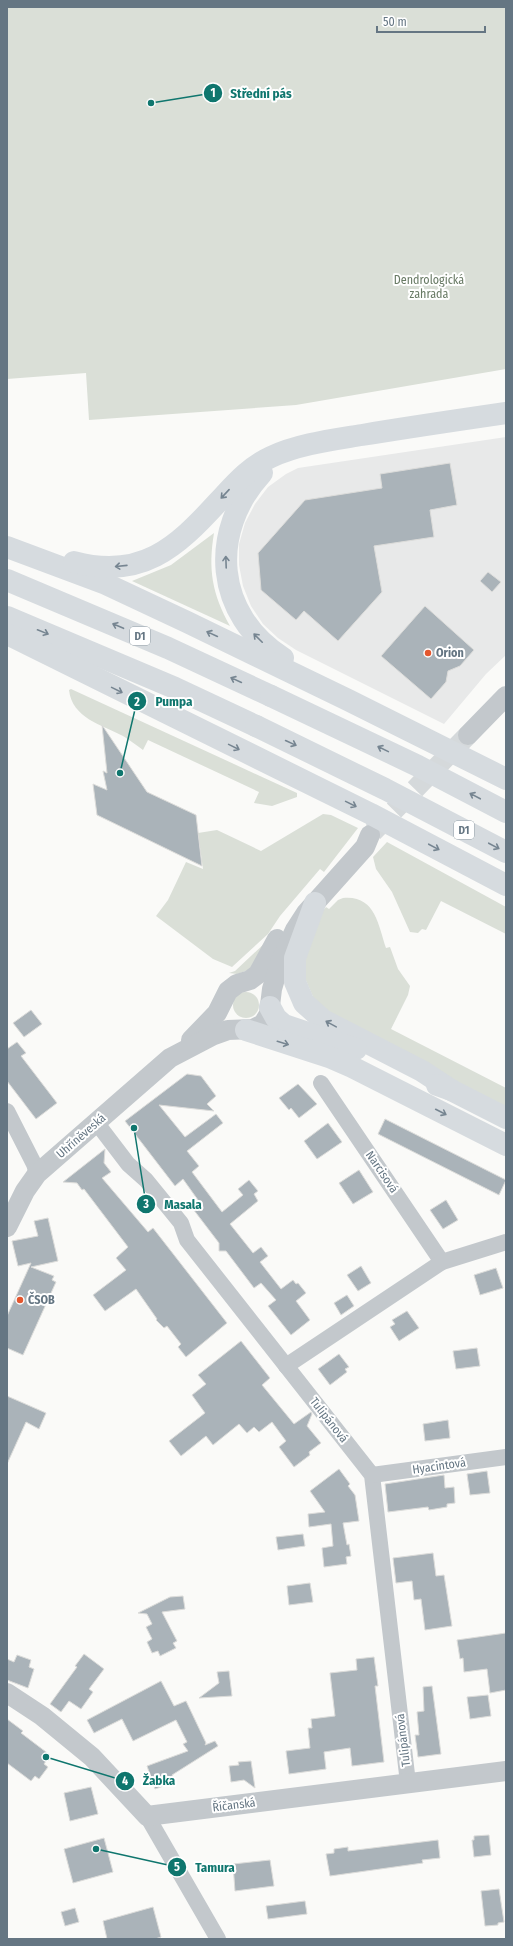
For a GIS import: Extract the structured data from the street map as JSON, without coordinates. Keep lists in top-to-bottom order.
{
  "streets": {
    "highway": ["D1"],
    "street": [
      "Uhříněveská",
      "Narcisová",
      "Tulipánová",
      "Hyacintová",
      "Říčanská"
    ]
  },
  "crossings": [
    ["Uhříněveská", "Tulipánová"],
    ["Tulipánová", "Hyacintová"],
    ["Tulipánová", "Říčanská"]
  ],
  "parks": ["Dendrologická zahrada"],
  "places": [
    "Střední pás",
    "Orion",
    "Pumpa",
    "Masala",
    "ČSOB",
    "Žabka",
    "Tamura"
  ],
  "scale_bar": "50 m"
}
